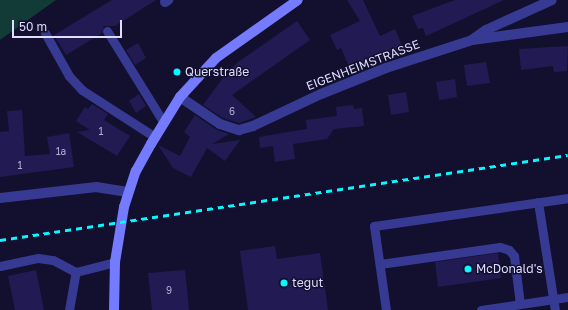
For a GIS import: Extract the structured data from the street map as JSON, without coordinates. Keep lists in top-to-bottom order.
{
  "streets": {
    "street": ["EIGENHEIMSTRASSE"]
  },
  "places": ["Querstraße", "McDonald's", "tegut"],
  "house_numbers": [
    "6",
    "1",
    "1a",
    "1",
    "9"
  ],
  "scale_bar": "50 m"
}
